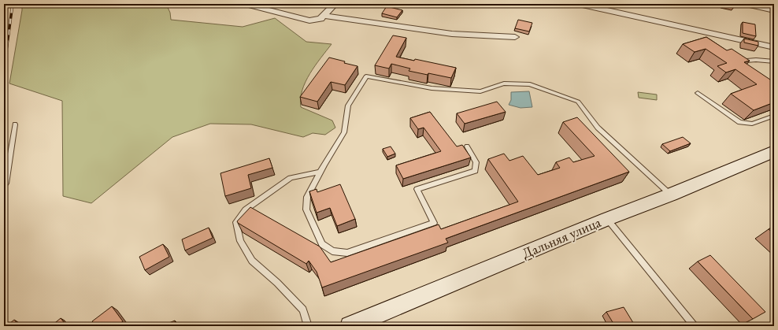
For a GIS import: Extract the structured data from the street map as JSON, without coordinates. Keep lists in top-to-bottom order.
{
  "streets": {
    "main road": ["Дальняя улица"]
  }
}
